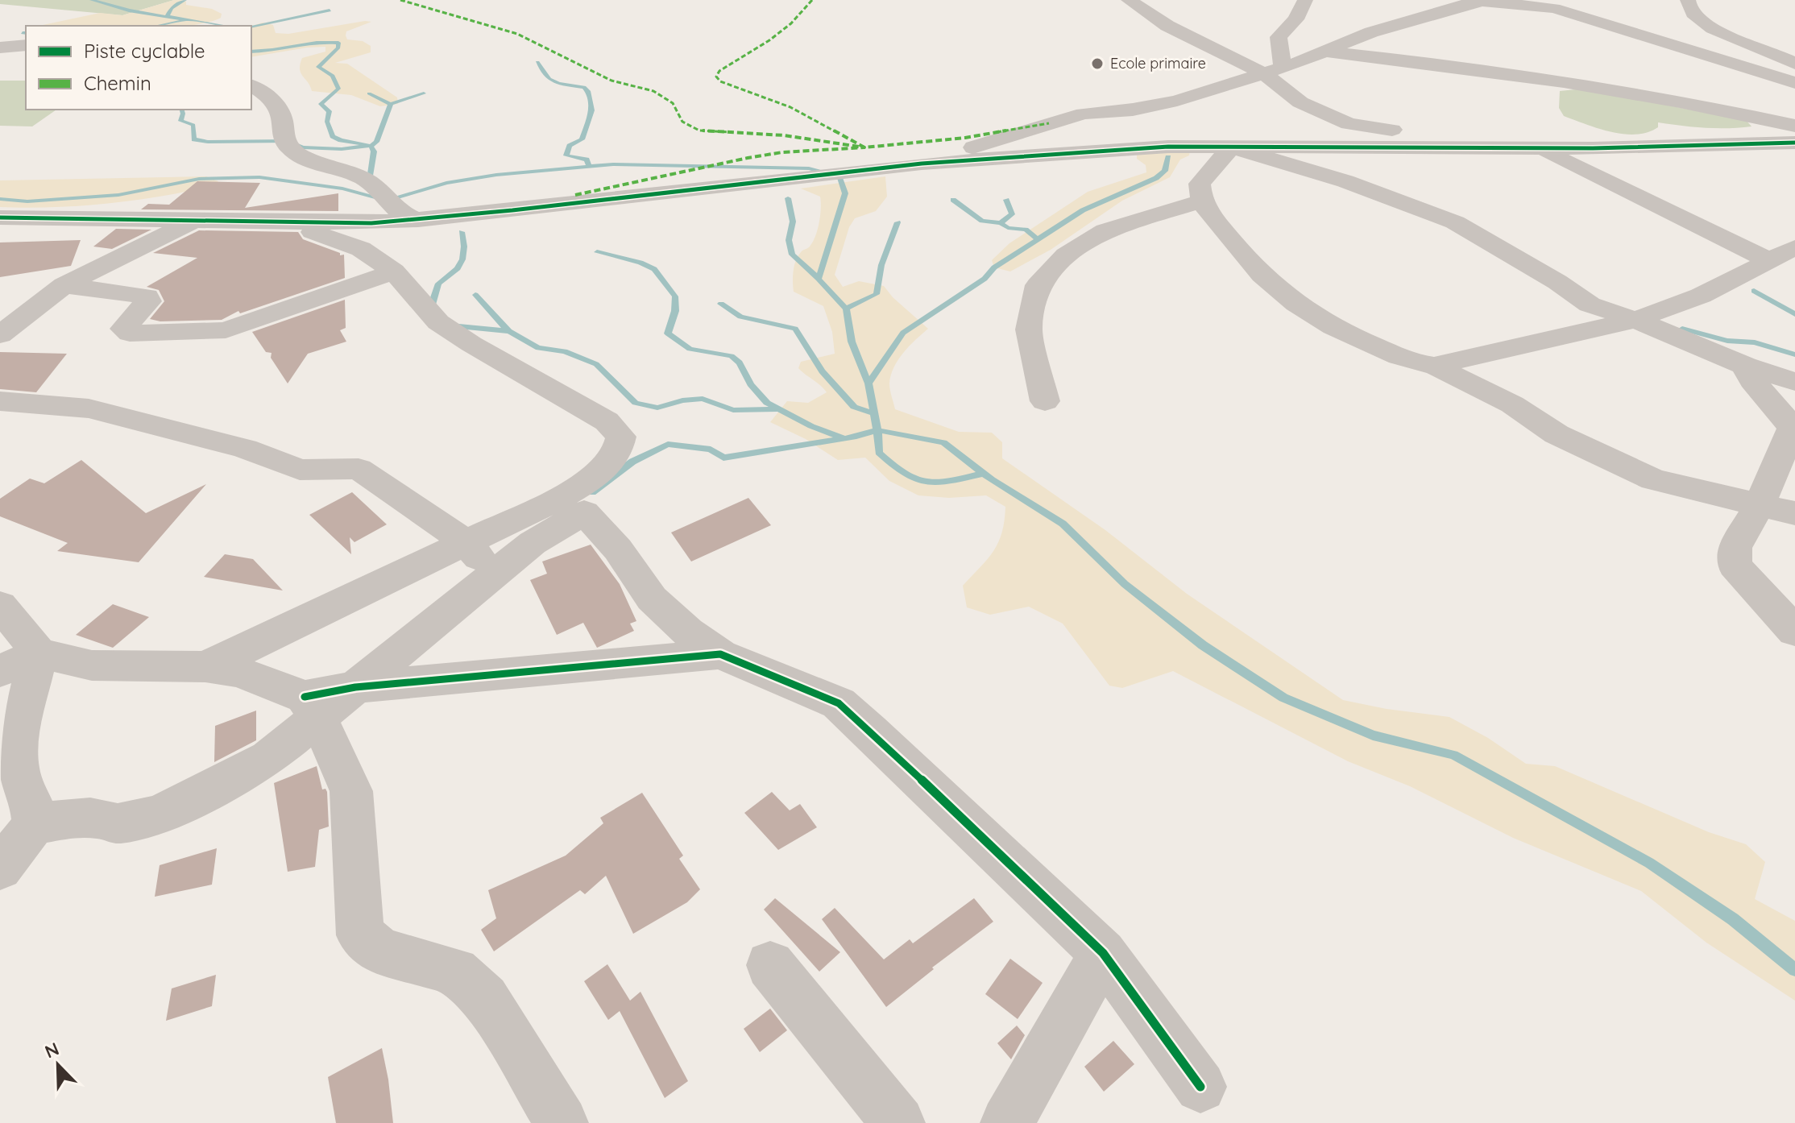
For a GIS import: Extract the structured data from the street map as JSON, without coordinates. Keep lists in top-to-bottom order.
{
  "places": ["Ecole primaire"],
  "legend": ["Piste cyclable", "Chemin"],
  "north": "top left"
}
